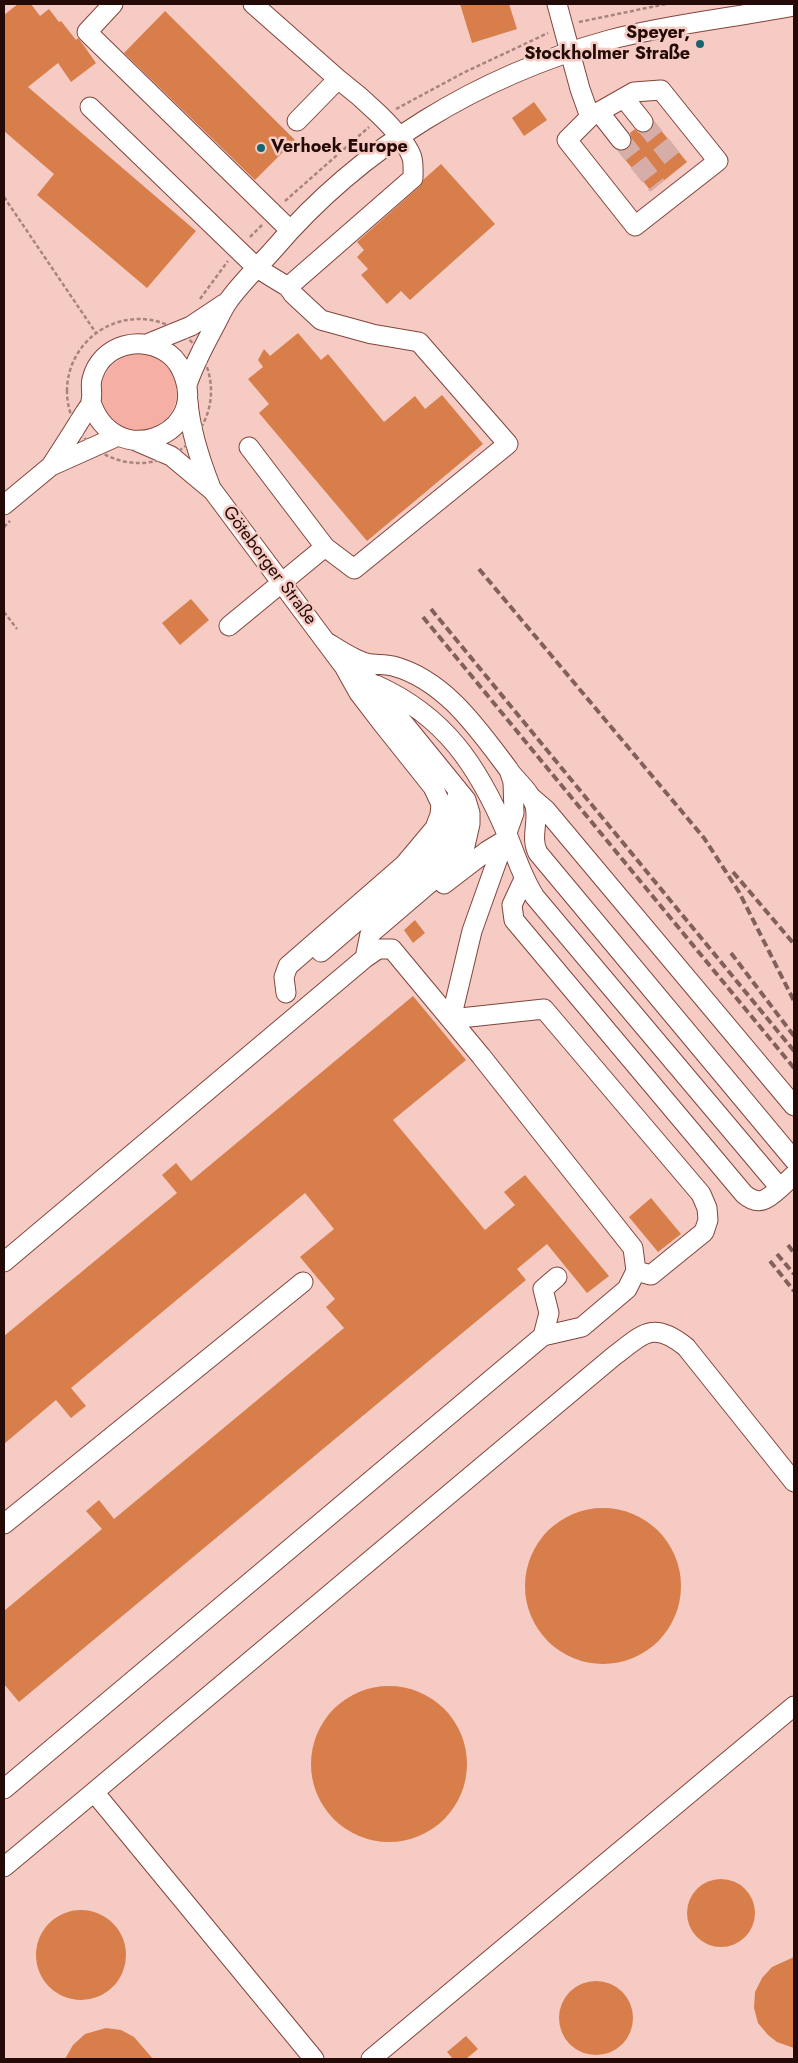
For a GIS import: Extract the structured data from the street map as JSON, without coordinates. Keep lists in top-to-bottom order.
{
  "streets": {
    "street": ["Göteborger Straße"]
  },
  "places": ["Speyer, Stockholmer Straße", "Verhoek Europe"]
}
